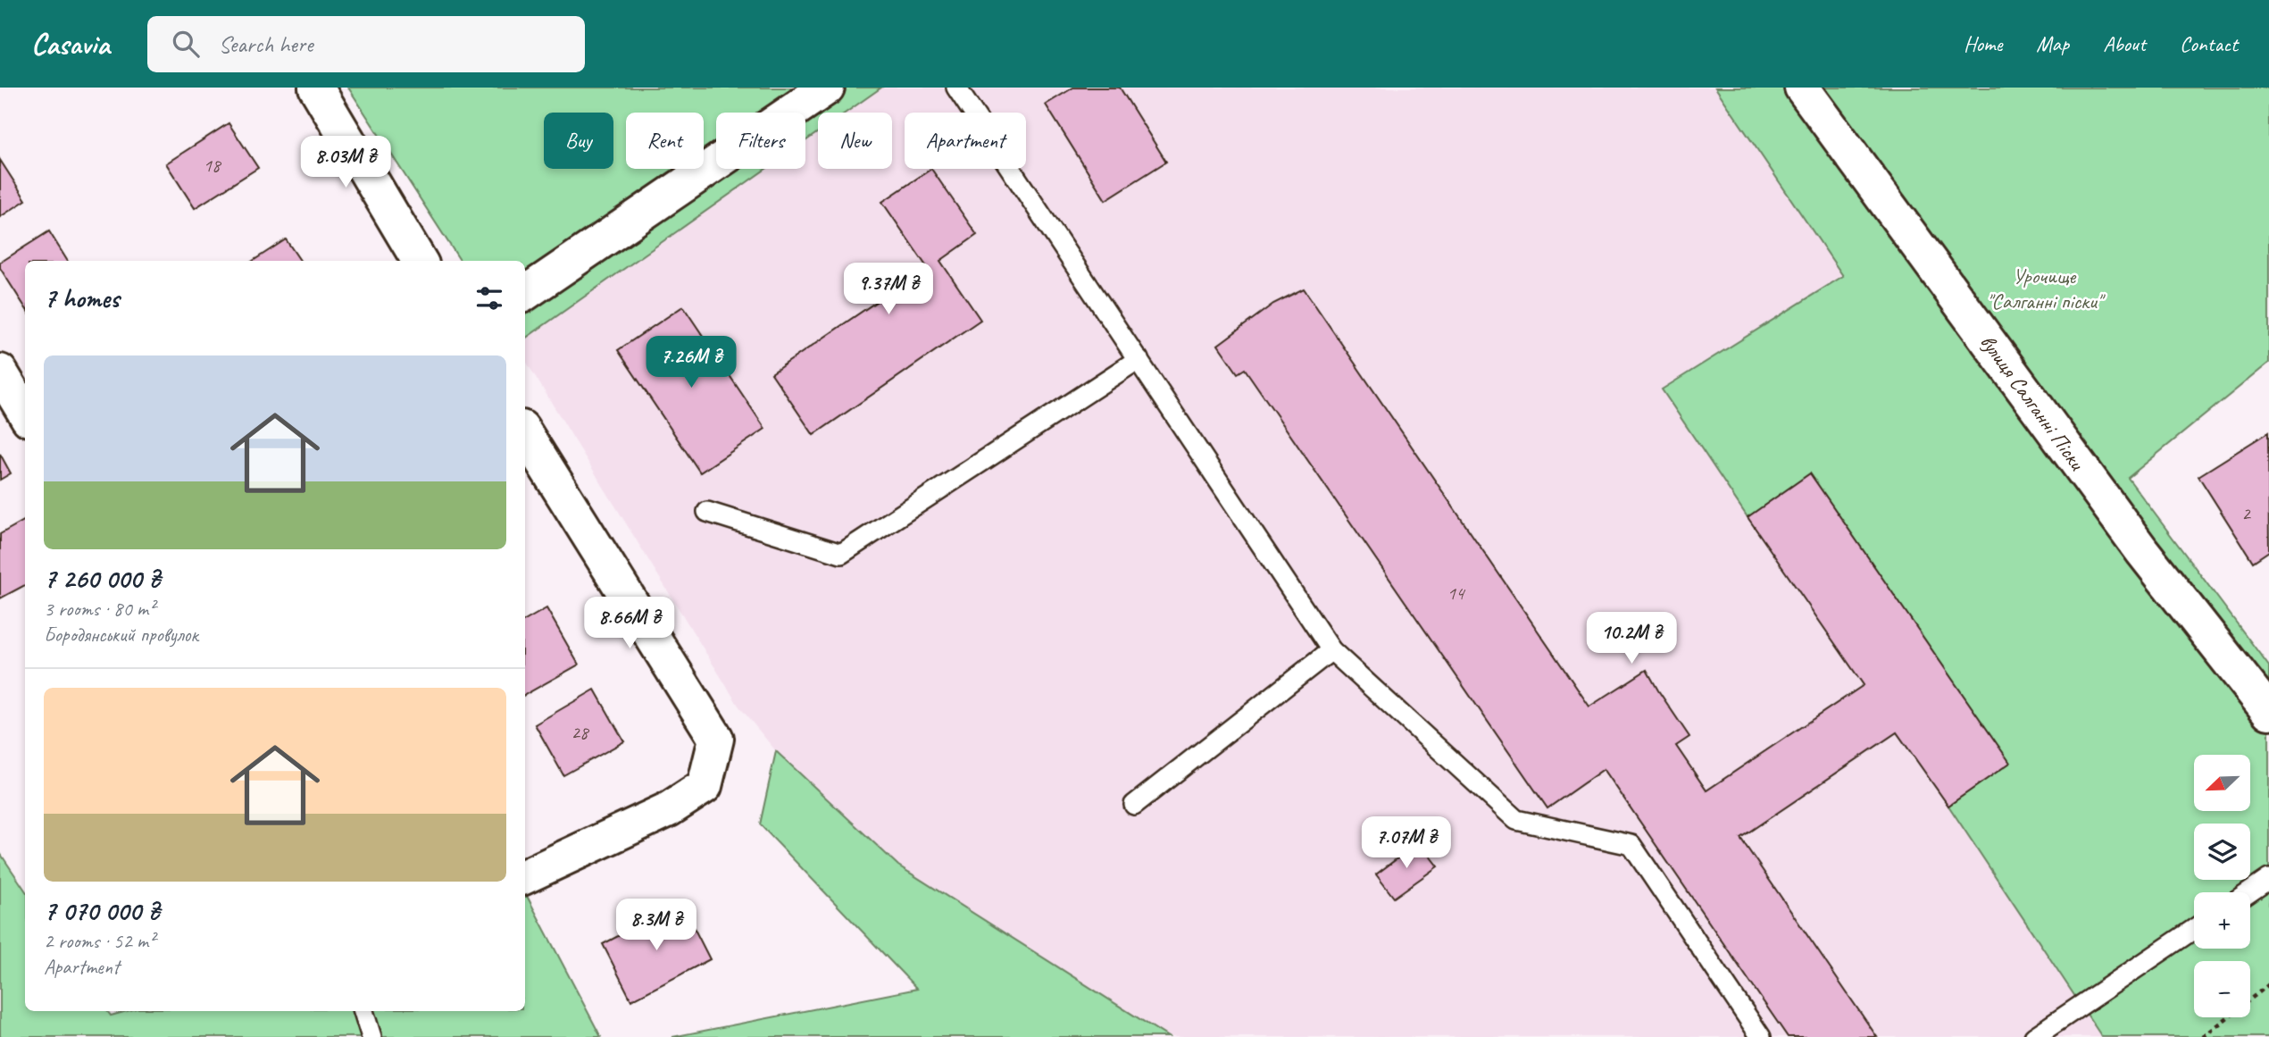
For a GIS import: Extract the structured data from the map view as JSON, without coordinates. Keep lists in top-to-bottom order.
{
  "streets": {
    "street": ["вулиця Салганні Піски"]
  },
  "parks": ["Урочище \"Салганні піски\""],
  "house_numbers": [
    "18",
    "2",
    "14",
    "28"
  ],
  "north": "bottom left",
  "page": {
    "header": "Casavia",
    "search": "Search here",
    "nav": [
      "Home",
      "Map",
      "About",
      "Contact"
    ],
    "chip": [
      "Buy",
      "Rent",
      "Filters",
      "New",
      "Apartment"
    ],
    "price": [
      "8.03M ₴",
      "9.37M ₴",
      "7.26M ₴",
      "8.66M ₴",
      "10.2M ₴",
      "7.07M ₴",
      "8.3M ₴"
    ],
    "heading": "7 homes",
    "list": [
      {
        "name": "7 260 000 ₴",
        "note": "3 rooms · 80 m² · Бородянський провулок"
      },
      {
        "name": "7 070 000 ₴",
        "note": "2 rooms · 52 m² · Apartment"
      }
    ],
    "map_buttons": ["+", "−"]
  }
}
